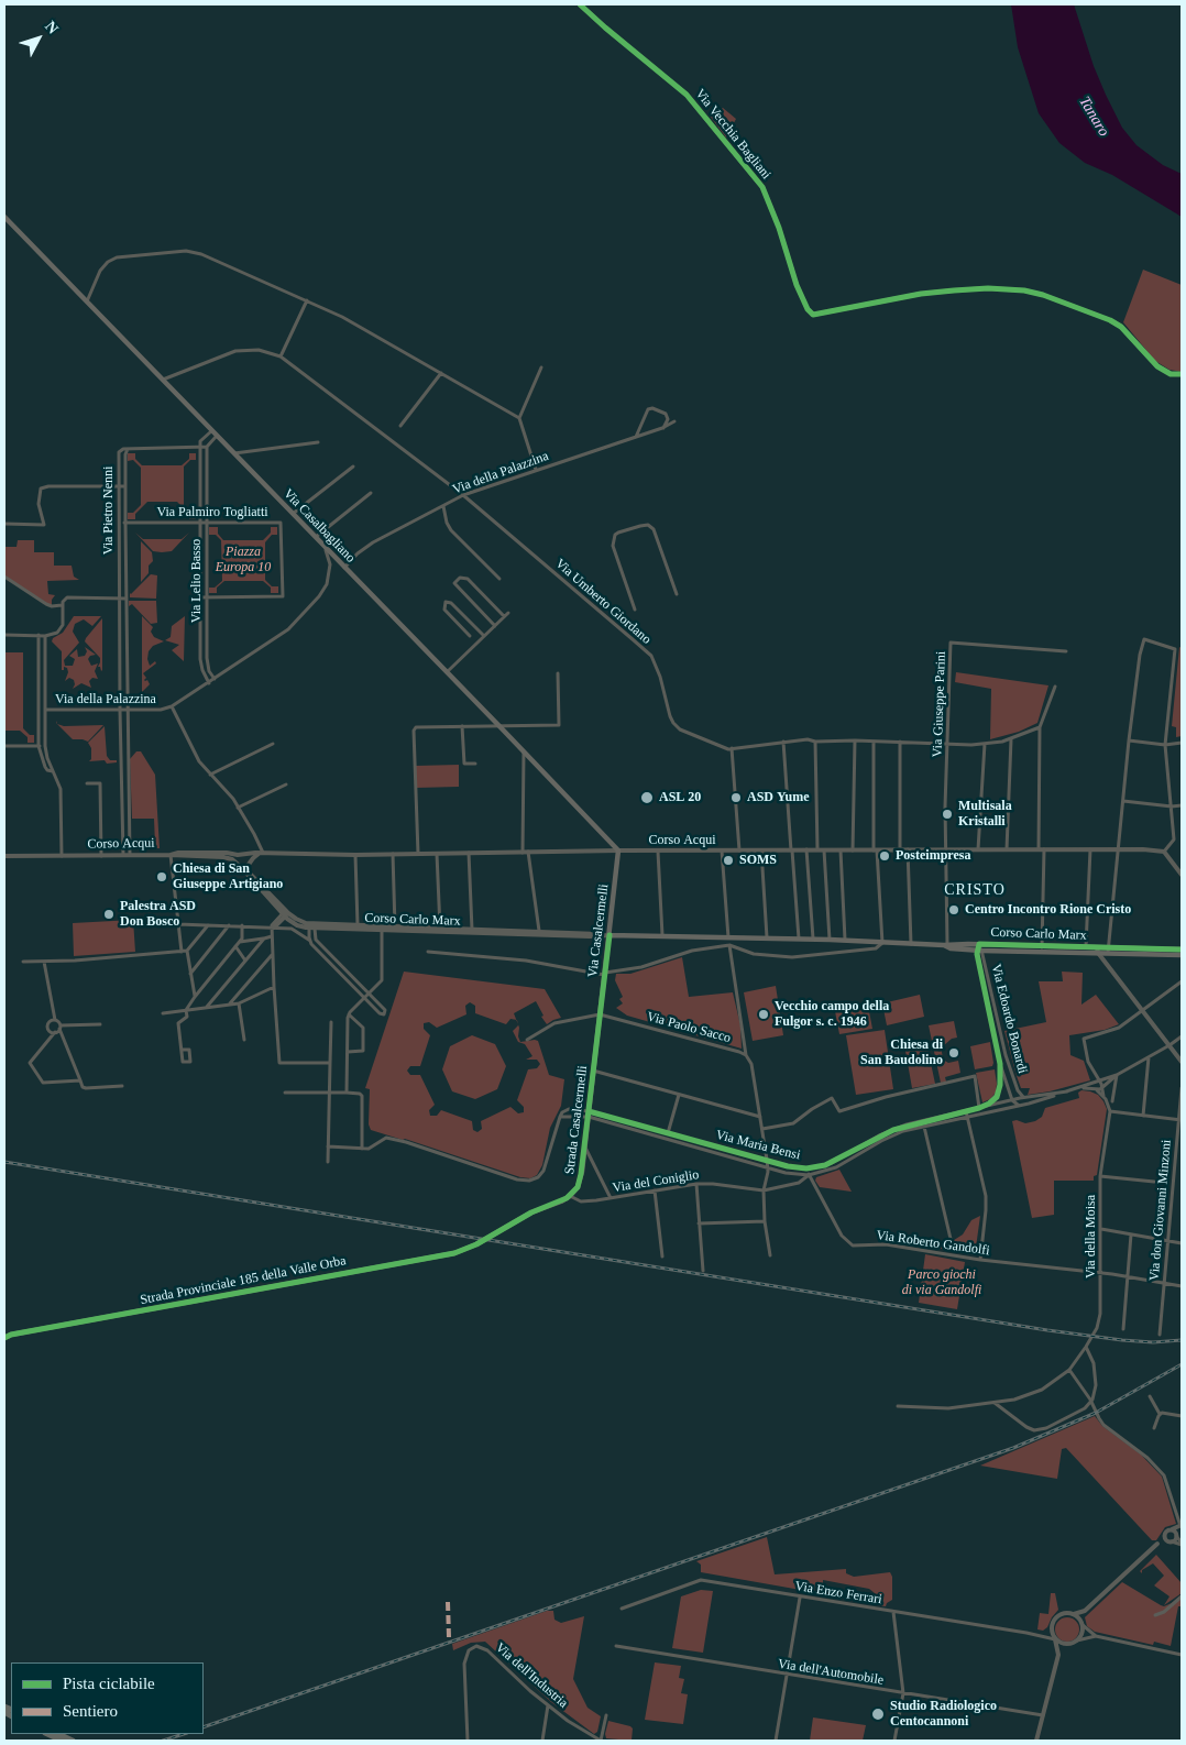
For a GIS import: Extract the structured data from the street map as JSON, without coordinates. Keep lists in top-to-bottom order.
{
  "streets": {
    "main road": [
      "Via Casalbagliano",
      "Corso Carlo Marx",
      "Via Casalcermelli",
      "Strada Casalcermelli",
      "Strada Provinciale 185 della Valle Orba"
    ],
    "street": [
      "Via Vecchia Bagliani",
      "Via della Palazzina",
      "Via Pietro Nenni",
      "Via Palmiro Togliatti",
      "Via Lelio Basso",
      "Via Umberto Giordano",
      "Via Giuseppe Parini",
      "Corso Acqui",
      "Via Edoardo Bonardi",
      "Via Paolo Sacco",
      "Via Maria Bensi",
      "Via del Coniglio",
      "Via don Giovanni Minzoni",
      "Via della Moisa",
      "Via Roberto Gandolfi",
      "Via Enzo Ferrari",
      "Via dell'Automobile",
      "Via dell'Industria"
    ]
  },
  "crossings": [
    ["Via della Palazzina", "Via Pietro Nenni"],
    ["Via della Palazzina", "Via Casalbagliano"],
    ["Via della Palazzina", "Via Lelio Basso"],
    ["Via della Palazzina", "Via Umberto Giordano"],
    ["Via Pietro Nenni", "Via Palmiro Togliatti"],
    ["Via Pietro Nenni", "Corso Acqui"],
    ["Via Palmiro Togliatti", "Via Lelio Basso"],
    ["Via Casalbagliano", "Via Umberto Giordano"],
    ["Via Casalbagliano", "Corso Acqui"],
    ["Via Casalbagliano", "Via Casalcermelli"],
    ["Via Umberto Giordano", "Via Giuseppe Parini"],
    ["Via Giuseppe Parini", "Corso Acqui"],
    ["Via Giuseppe Parini", "Corso Carlo Marx"],
    ["Corso Acqui", "Corso Carlo Marx"],
    ["Corso Acqui", "Via Casalcermelli"],
    ["Corso Carlo Marx", "Via Casalcermelli"],
    ["Corso Carlo Marx", "Via Edoardo Bonardi"],
    ["Via Casalcermelli", "Via Paolo Sacco"],
    ["Via Casalcermelli", "Strada Casalcermelli"],
    ["Via Edoardo Bonardi", "Via Maria Bensi"],
    ["Via Paolo Sacco", "Strada Casalcermelli"],
    ["Via Paolo Sacco", "Via Maria Bensi"],
    ["Via Paolo Sacco", "Via del Coniglio"],
    ["Strada Casalcermelli", "Via Maria Bensi"],
    ["Strada Casalcermelli", "Via del Coniglio"],
    ["Strada Casalcermelli", "Strada Provinciale 185 della Valle Orba"],
    ["Via Maria Bensi", "Via del Coniglio"],
    ["Via Maria Bensi", "Via Roberto Gandolfi"],
    ["Via del Coniglio", "Via Roberto Gandolfi"],
    ["Via del Coniglio", "Strada Provinciale 185 della Valle Orba"],
    ["Via don Giovanni Minzoni", "Via Roberto Gandolfi"],
    ["Via della Moisa", "Via Roberto Gandolfi"]
  ],
  "districts": ["CRISTO"],
  "water": ["Tanaro"],
  "parks": ["Piazza Europa 10", "Parco giochi di via Gandolfi"],
  "places": [
    "ASL 20",
    "ASD Yume",
    "Multisala Kristalli",
    "Posteimpresa",
    "SOMS",
    "Chiesa di San Giuseppe Artigiano",
    "Centro Incontro Rione Cristo",
    "Palestra ASD Don Bosco",
    "Vecchio campo della Fulgor s. c. 1946",
    "Chiesa di San Baudolino",
    "Studio Radiologico Centocannoni"
  ],
  "legend": ["Pista ciclabile", "Sentiero"],
  "north": "top right"
}
